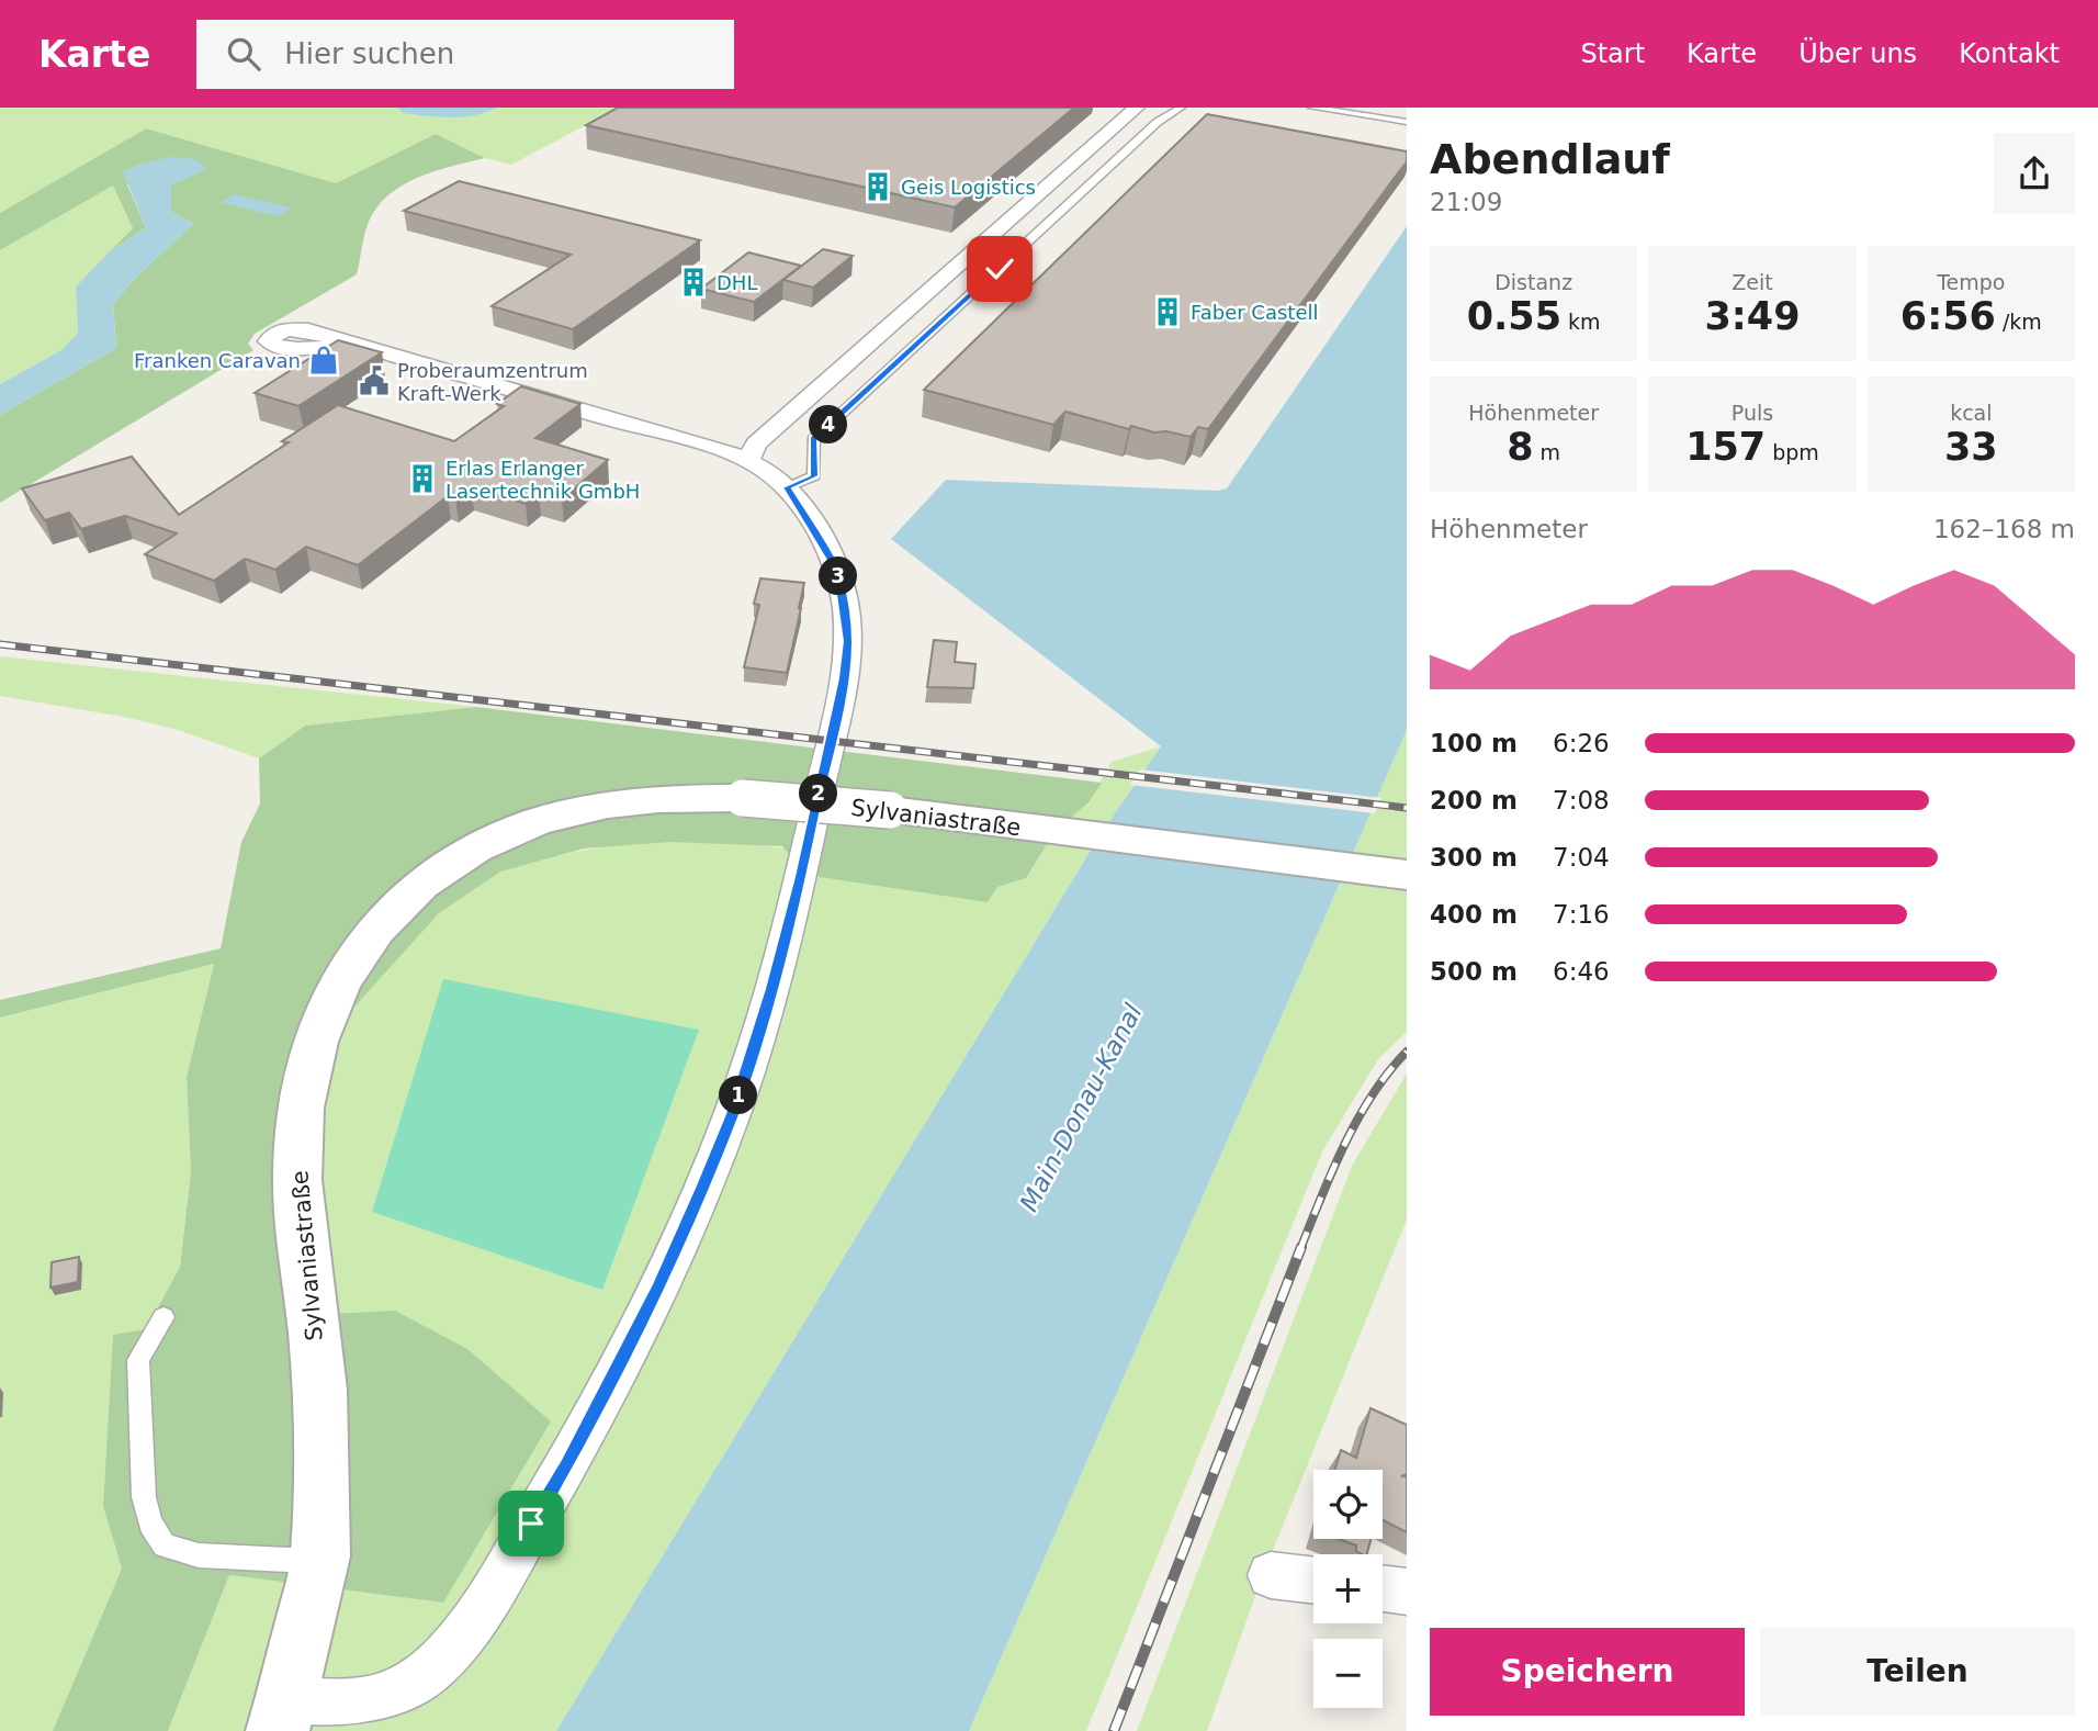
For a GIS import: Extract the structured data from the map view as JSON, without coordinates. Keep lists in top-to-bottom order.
{
  "streets": {
    "street": ["Sylvaniastraße"]
  },
  "water": ["Main-Donau-Kanal"],
  "places": {
    "building": [
      "Geis Logistics",
      "DHL",
      "Faber Castell",
      "Erlas Erlanger Lasertechnik GmbH"
    ],
    "shop": ["Franken Caravan"],
    "public building": ["Proberaumzentrum Kraft-Werk"]
  },
  "page": {
    "header": "Karte",
    "search": "Hier suchen",
    "nav": [
      "Start",
      "Karte",
      "Über uns",
      "Kontakt"
    ],
    "heading": ["Abendlauf", "21:09"],
    "stats": [
      ["Distanz", "0.55 km"],
      ["Zeit", "3:49"],
      ["Tempo", "6:56 /km"],
      ["Höhenmeter", "8 m"],
      ["Puls", "157 bpm"],
      ["kcal", "33"]
    ],
    "pins": [
      "4",
      "3",
      "2",
      "1"
    ],
    "chart": ["Höhenmeter", "162–168 m"],
    "list": [
      {
        "name": "100 m",
        "note": "6:26"
      },
      {
        "name": "200 m",
        "note": "7:08"
      },
      {
        "name": "300 m",
        "note": "7:04"
      },
      {
        "name": "400 m",
        "note": "7:16"
      },
      {
        "name": "500 m",
        "note": "6:46"
      }
    ],
    "map_buttons": ["+", "−"],
    "buttons": ["Speichern", "Teilen"]
  }
}
